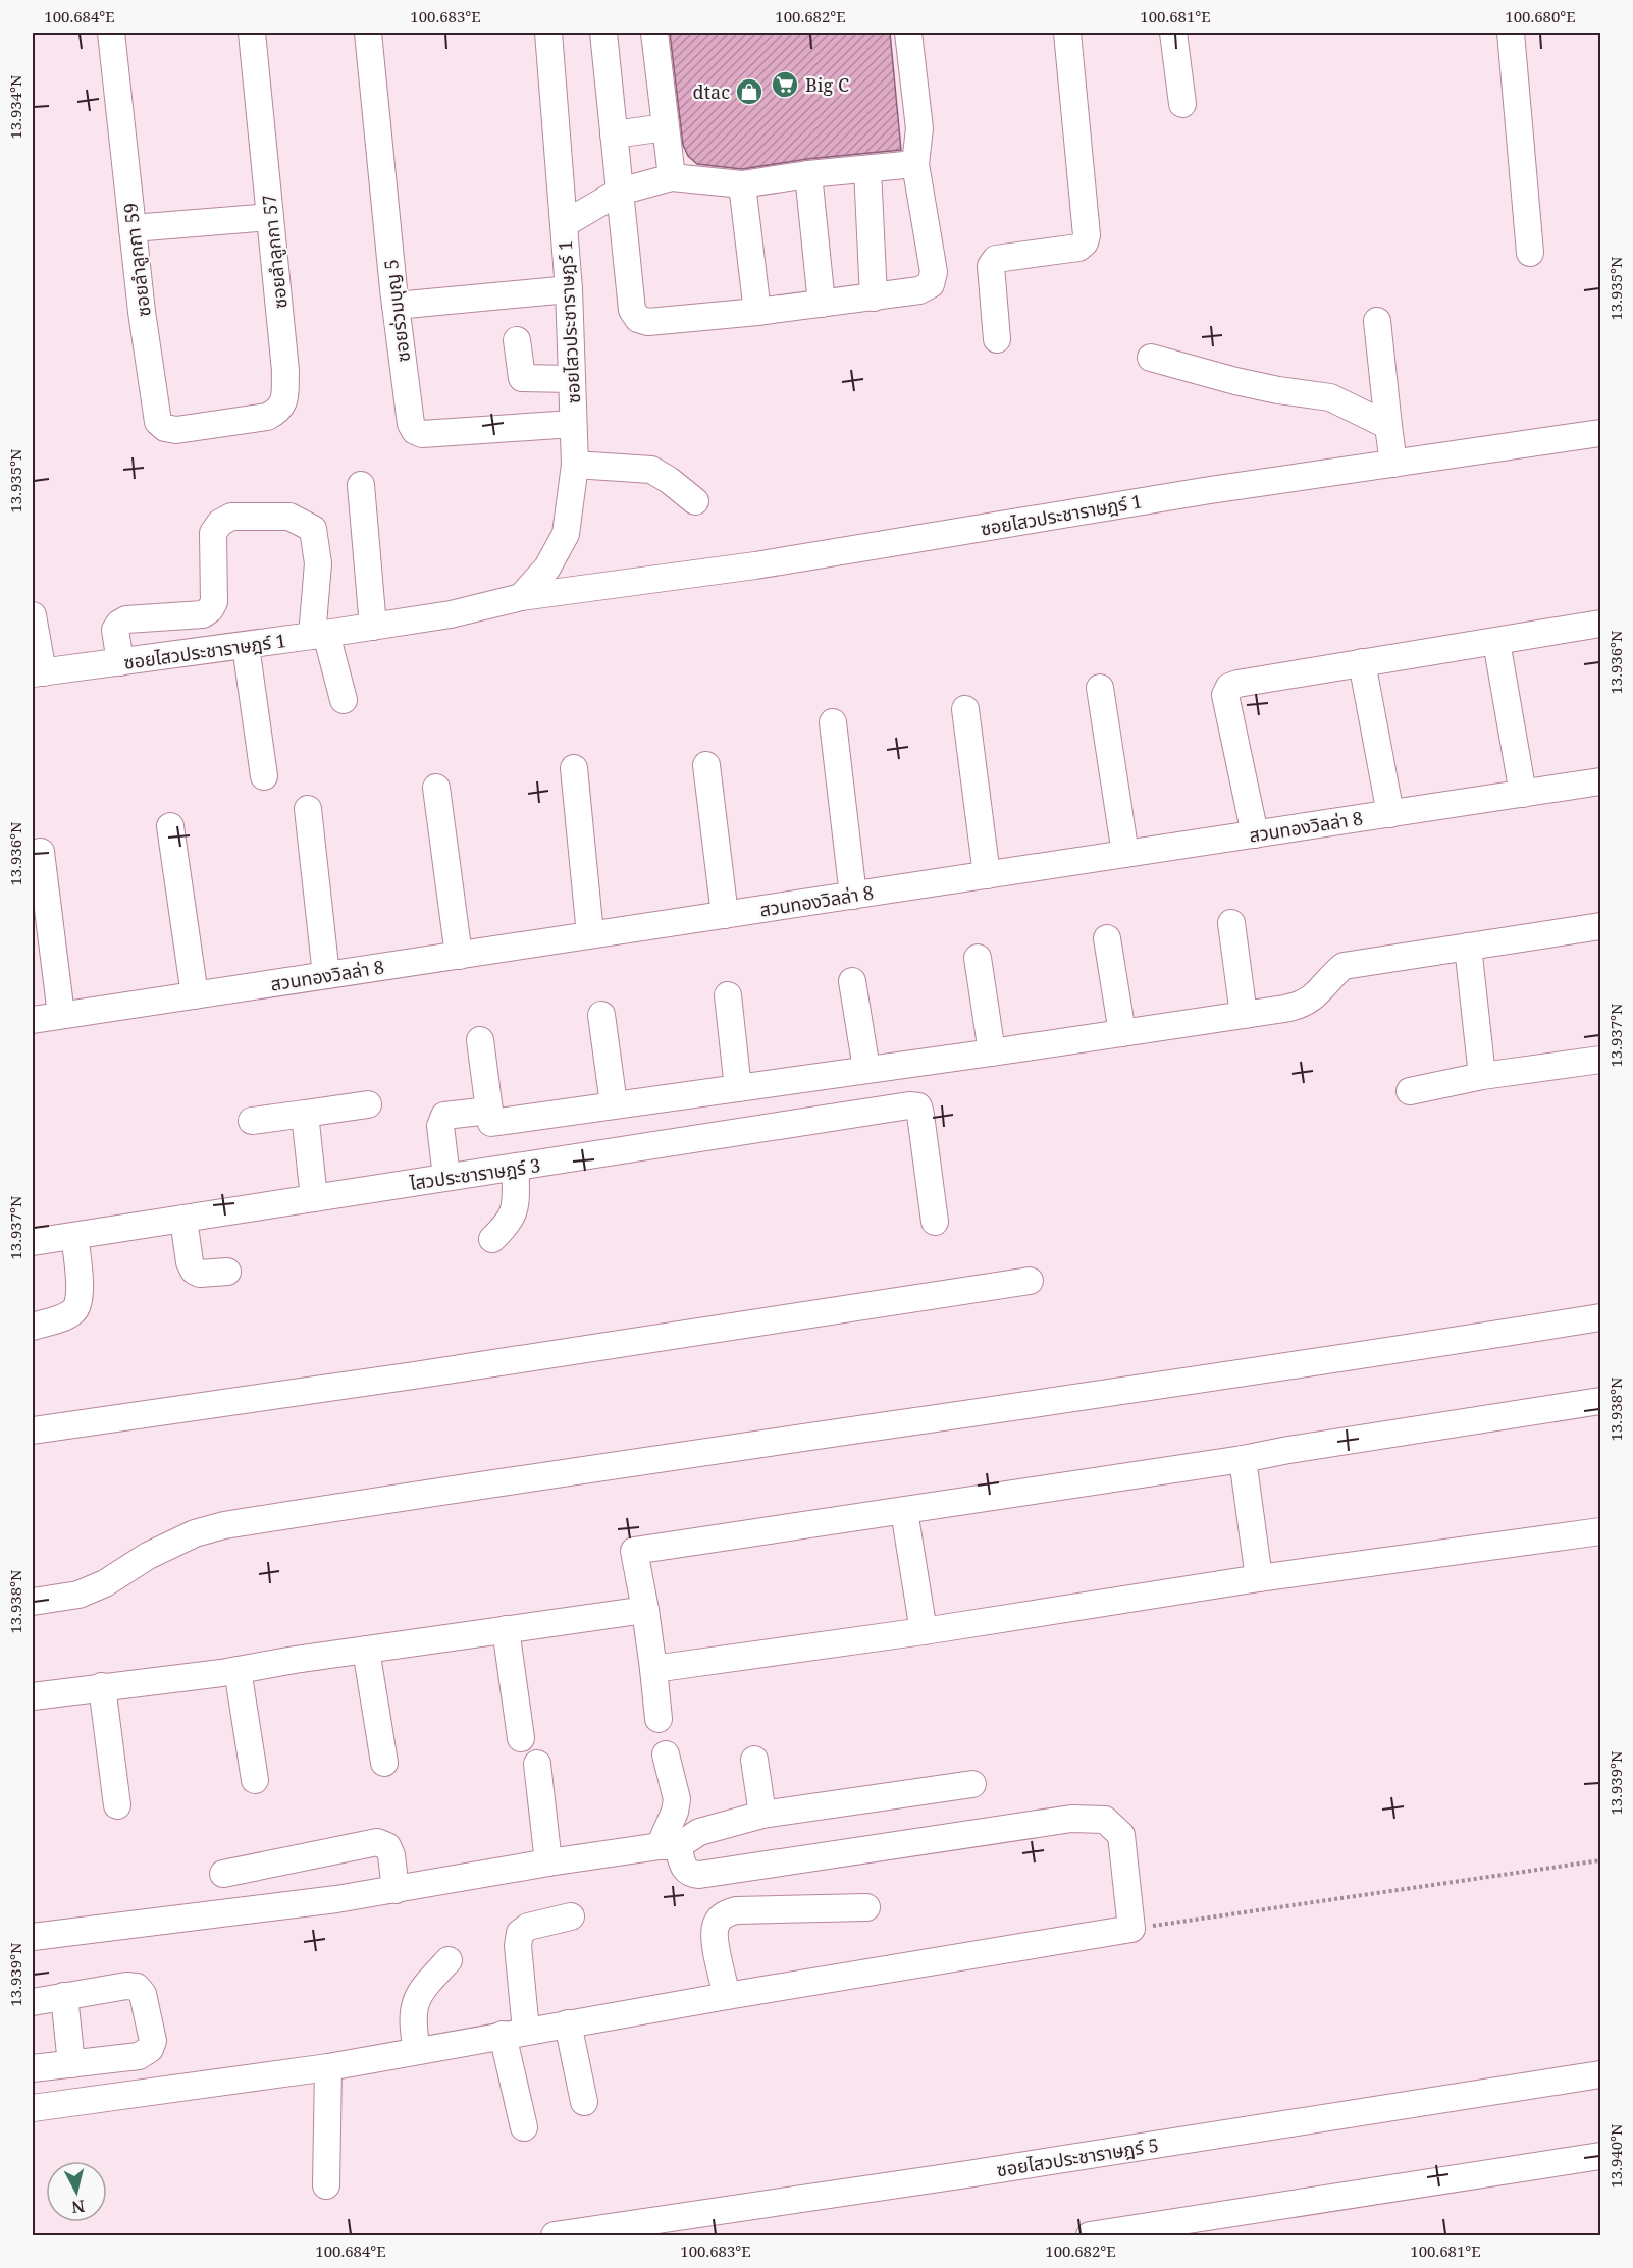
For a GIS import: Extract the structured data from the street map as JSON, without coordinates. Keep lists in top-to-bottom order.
{
  "streets": {
    "street": [
      "ซอยลำลูกกา 57",
      "ซอยลำลูกกา 59",
      "ซอยร่วมบุญ 5",
      "ซอยไสวประชาราษฎร์ 1",
      "สวนทองวิลล่า 8",
      "ไสวประชาราษฎร์ 3",
      "ซอยไสวประชาราษฎร์ 5"
    ]
  },
  "crossings": [
    ["ซอยลำลูกกา 57", "ซอยลำลูกกา 59"],
    ["ซอยร่วมบุญ 5", "ซอยไสวประชาราษฎร์ 1"]
  ],
  "places": {
    "supermarket": ["Big C"],
    "shop": ["dtac"]
  },
  "north": "bottom",
  "coordinates": [
    "100.684°E",
    "100.683°E",
    "100.682°E",
    "100.681°E",
    "100.680°E",
    "13.934°N",
    "13.935°N",
    "13.936°N",
    "13.937°N",
    "13.938°N",
    "13.939°N",
    "13.940°N"
  ]
}
